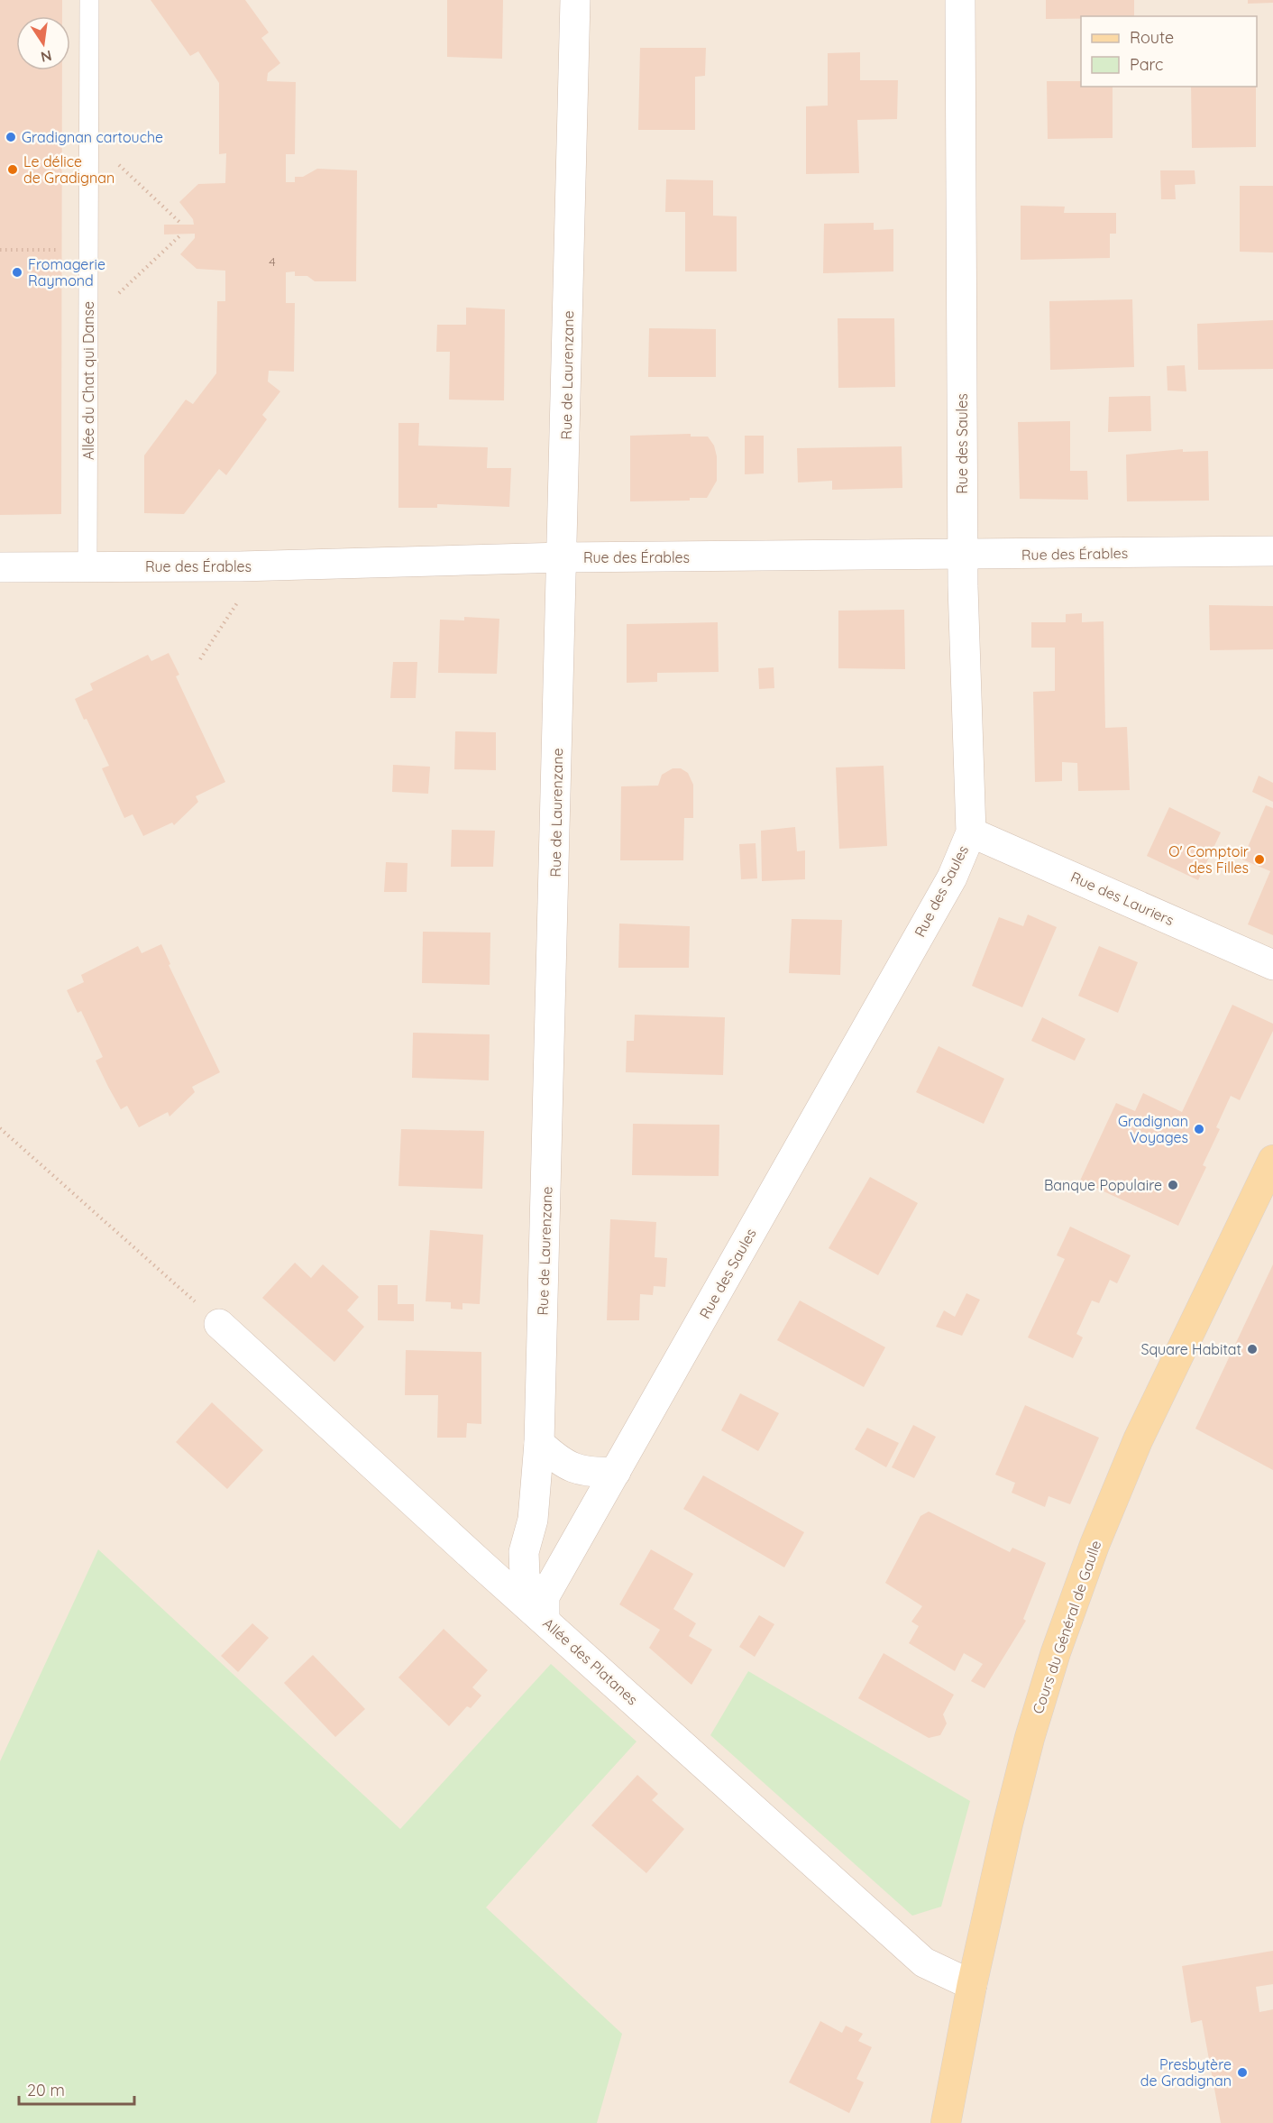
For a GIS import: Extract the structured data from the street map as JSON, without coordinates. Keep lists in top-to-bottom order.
{
  "streets": {
    "main road": ["Cours du Général de Gaulle"],
    "street": [
      "Rue de Laurenzane",
      "Rue des Saules",
      "Rue des Érables",
      "Rue des Lauriers",
      "Allée des Platanes"
    ],
    "lane": ["Allée du Chat qui Danse"]
  },
  "crossings": [
    ["Rue de Laurenzane", "Rue des Saules"],
    ["Rue de Laurenzane", "Rue des Érables"],
    ["Rue de Laurenzane", "Allée des Platanes"],
    ["Allée du Chat qui Danse", "Rue des Érables"],
    ["Rue des Saules", "Rue des Érables"],
    ["Rue des Saules", "Rue des Lauriers"],
    ["Rue des Saules", "Allée des Platanes"],
    ["Cours du Général de Gaulle", "Allée des Platanes"]
  ],
  "places": [
    "Gradignan cartouche",
    "Le délice de Gradignan",
    "Fromagerie Raymond",
    "O' Comptoir des Filles",
    "Gradignan Voyages",
    "Banque Populaire",
    "Square Habitat",
    "Presbytère de Gradignan"
  ],
  "house_numbers": ["4"],
  "legend": ["Route", "Parc"],
  "scale_bar": "20 m",
  "north": "bottom"
}
